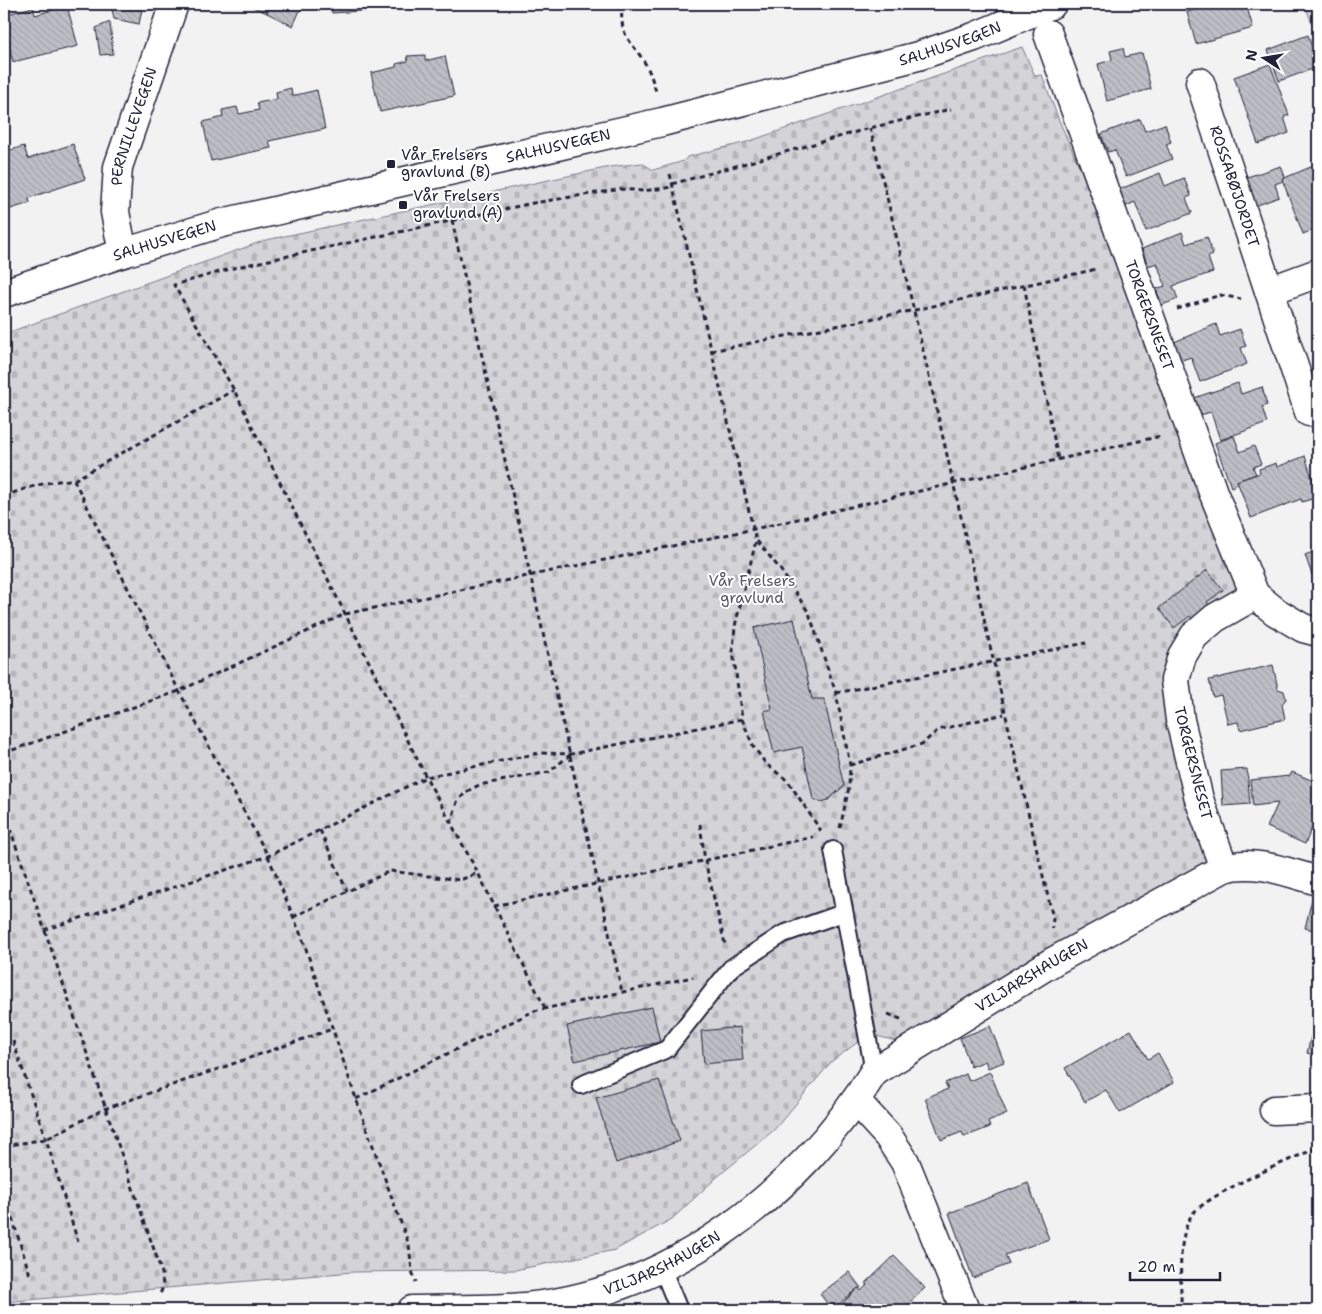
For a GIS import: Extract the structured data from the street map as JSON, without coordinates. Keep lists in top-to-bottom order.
{
  "streets": {
    "street": [
      "SALHUSVEGEN",
      "PERNILLEVEGEN",
      "ROSSABØJORDET",
      "TORGERSNESET",
      "VILJARSHAUGEN"
    ]
  },
  "crossings": [
    ["SALHUSVEGEN", "PERNILLEVEGEN"],
    ["TORGERSNESET", "VILJARSHAUGEN"]
  ],
  "parks": ["Vår Frelsers gravlund"],
  "places": {
    "transit": ["Vår Frelsers gravlund (B)", "Vår Frelsers gravlund (A)"]
  },
  "scale_bar": "20 m",
  "north": "left"
}
